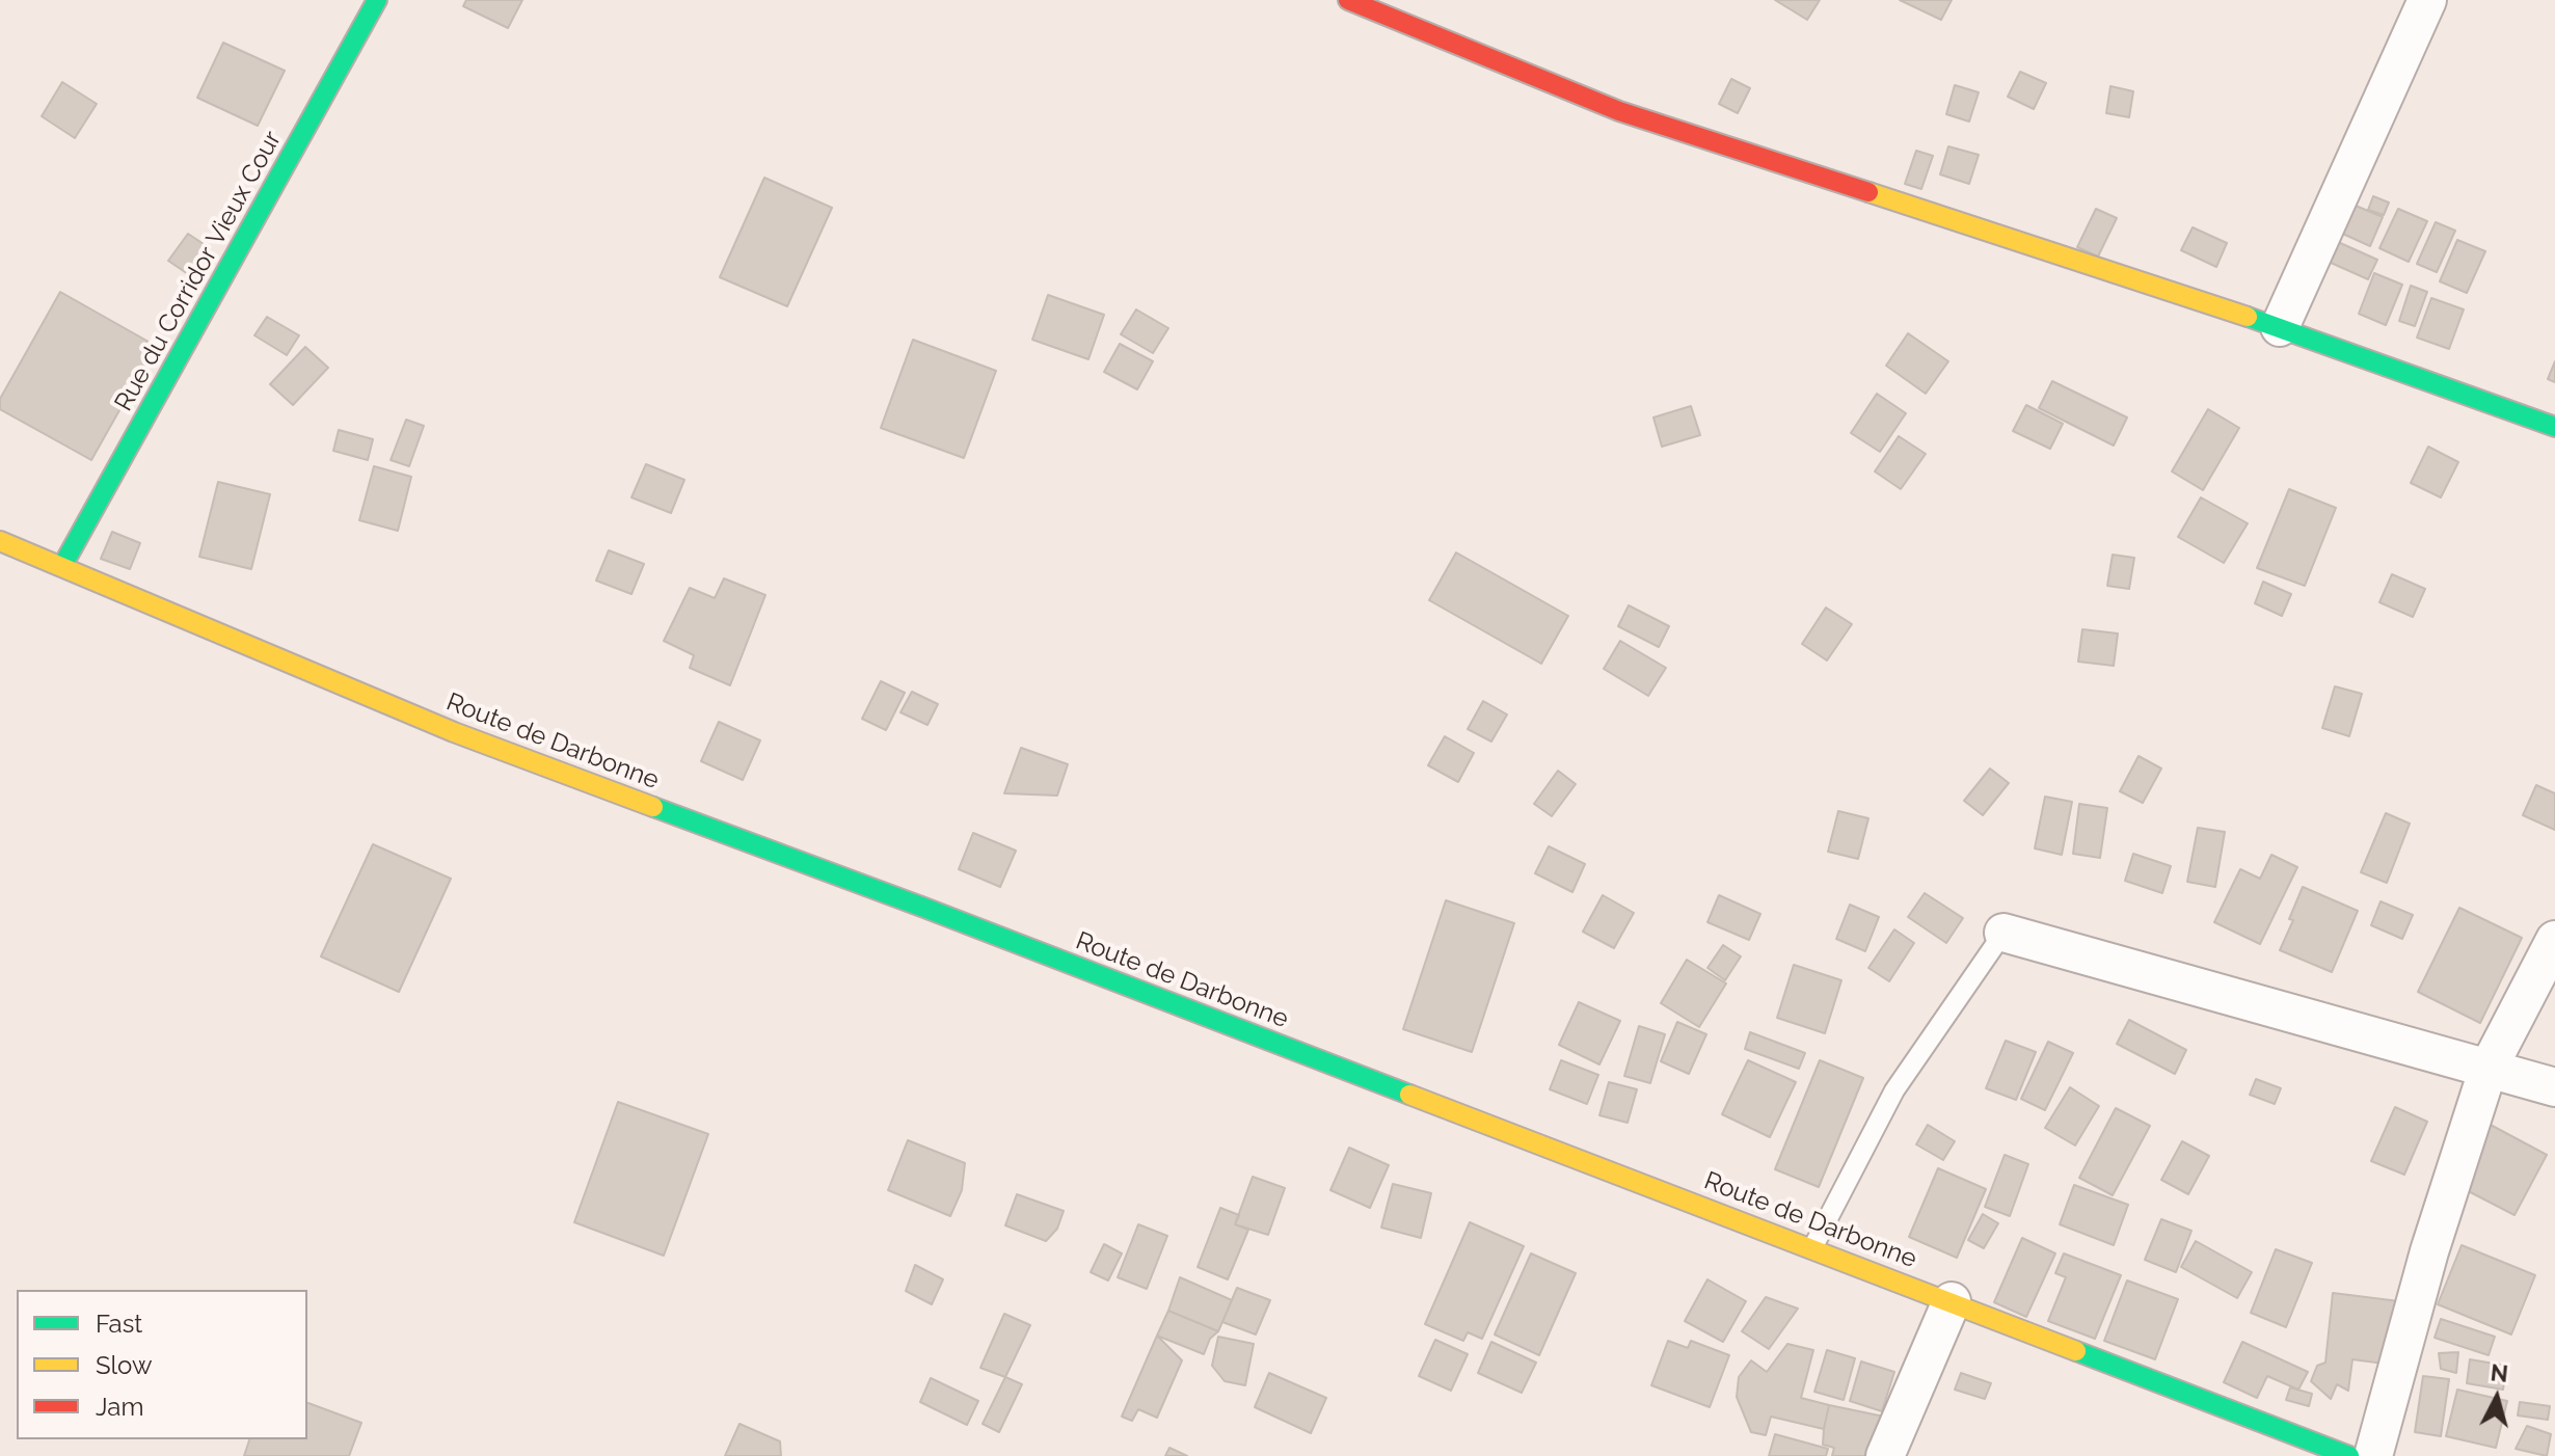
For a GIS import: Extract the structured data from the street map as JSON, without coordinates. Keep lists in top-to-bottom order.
{
  "streets": {
    "street": ["Rue du Corridor Vieux Cour", "Route de Darbonne"]
  },
  "crossings": [
    ["Rue du Corridor Vieux Cour", "Route de Darbonne"]
  ],
  "legend": ["Fast", "Slow", "Jam"],
  "north": "top"
}
